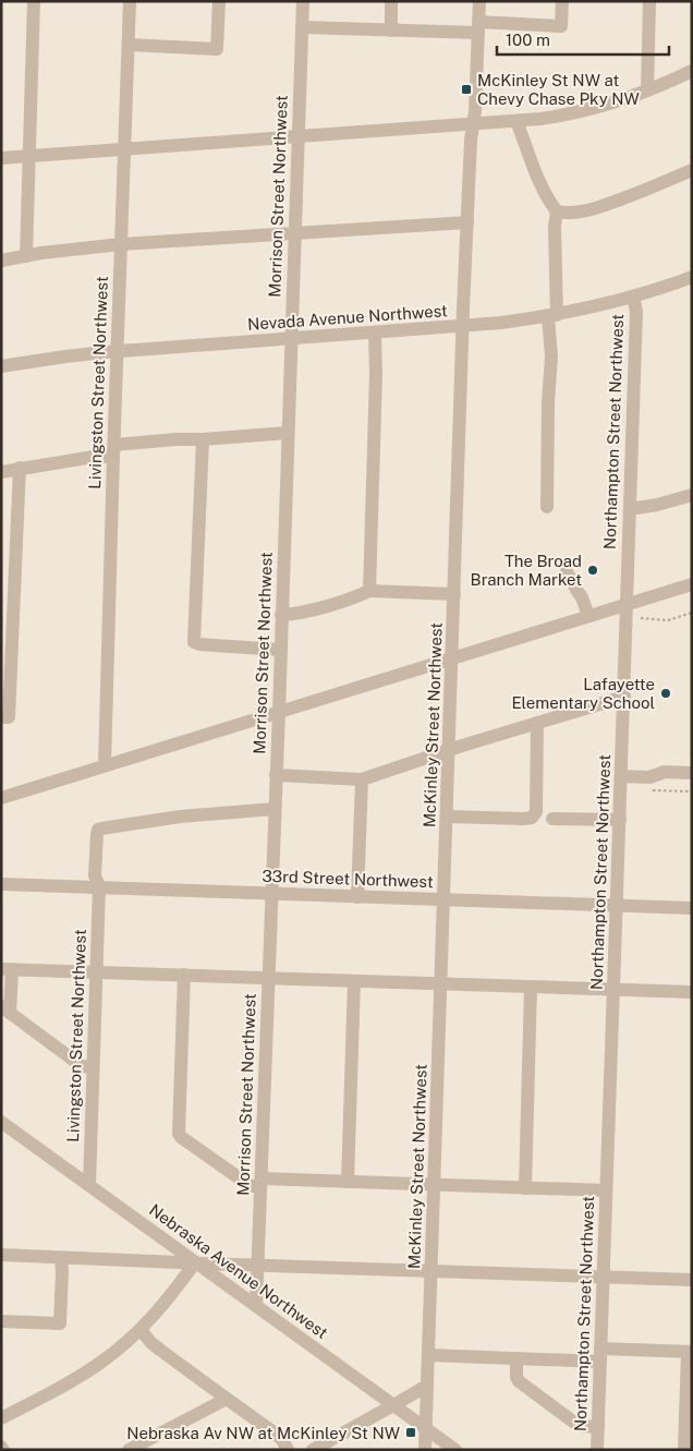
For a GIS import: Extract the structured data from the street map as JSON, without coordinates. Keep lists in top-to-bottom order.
{
  "streets": {
    "street": [
      "Morrison Street Northwest",
      "Nevada Avenue Northwest",
      "Livingston Street Northwest",
      "Northampton Street Northwest",
      "McKinley Street Northwest",
      "33rd Street Northwest",
      "Nebraska Avenue Northwest"
    ]
  },
  "crossings": [
    ["Morrison Street Northwest", "Nevada Avenue Northwest"],
    ["Morrison Street Northwest", "Livingston Street Northwest"],
    ["Morrison Street Northwest", "33rd Street Northwest"],
    ["Morrison Street Northwest", "Nebraska Avenue Northwest"],
    ["Nevada Avenue Northwest", "Livingston Street Northwest"],
    ["Nevada Avenue Northwest", "Northampton Street Northwest"],
    ["Nevada Avenue Northwest", "McKinley Street Northwest"],
    ["Livingston Street Northwest", "33rd Street Northwest"],
    ["Livingston Street Northwest", "Nebraska Avenue Northwest"],
    ["Northampton Street Northwest", "33rd Street Northwest"],
    ["McKinley Street Northwest", "33rd Street Northwest"],
    ["McKinley Street Northwest", "Nebraska Avenue Northwest"]
  ],
  "places": {
    "transit": ["McKinley St NW at Chevy Chase Pky NW", "Nebraska Av NW at McKinley St NW"],
    "other": ["The Broad Branch Market", "Lafayette Elementary School"]
  },
  "scale_bar": "100 m"
}
